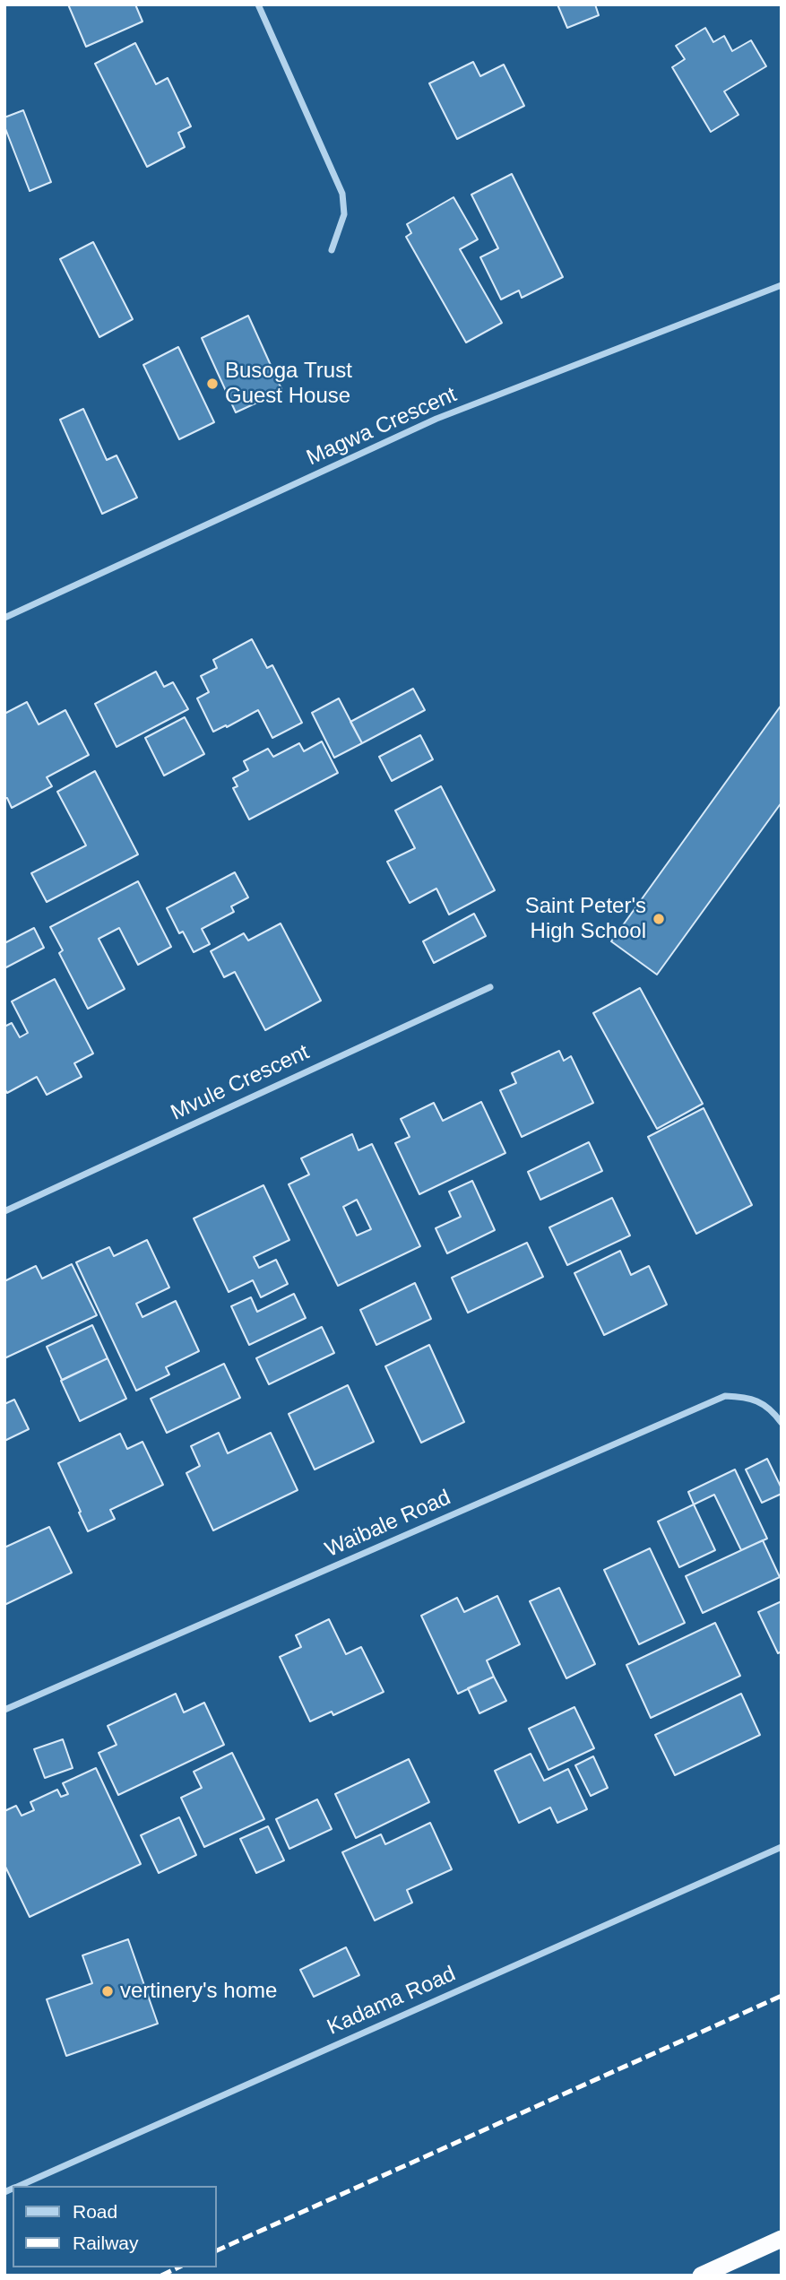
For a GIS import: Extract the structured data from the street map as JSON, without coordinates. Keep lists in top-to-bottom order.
{
  "streets": {
    "street": [
      "Magwa Crescent",
      "Mvule Crescent",
      "Waibale Road",
      "Kadama Road"
    ]
  },
  "places": ["Busoga Trust Guest House", "Saint Peter's High School", "vertinery's home"],
  "legend": ["Road", "Railway"]
}
